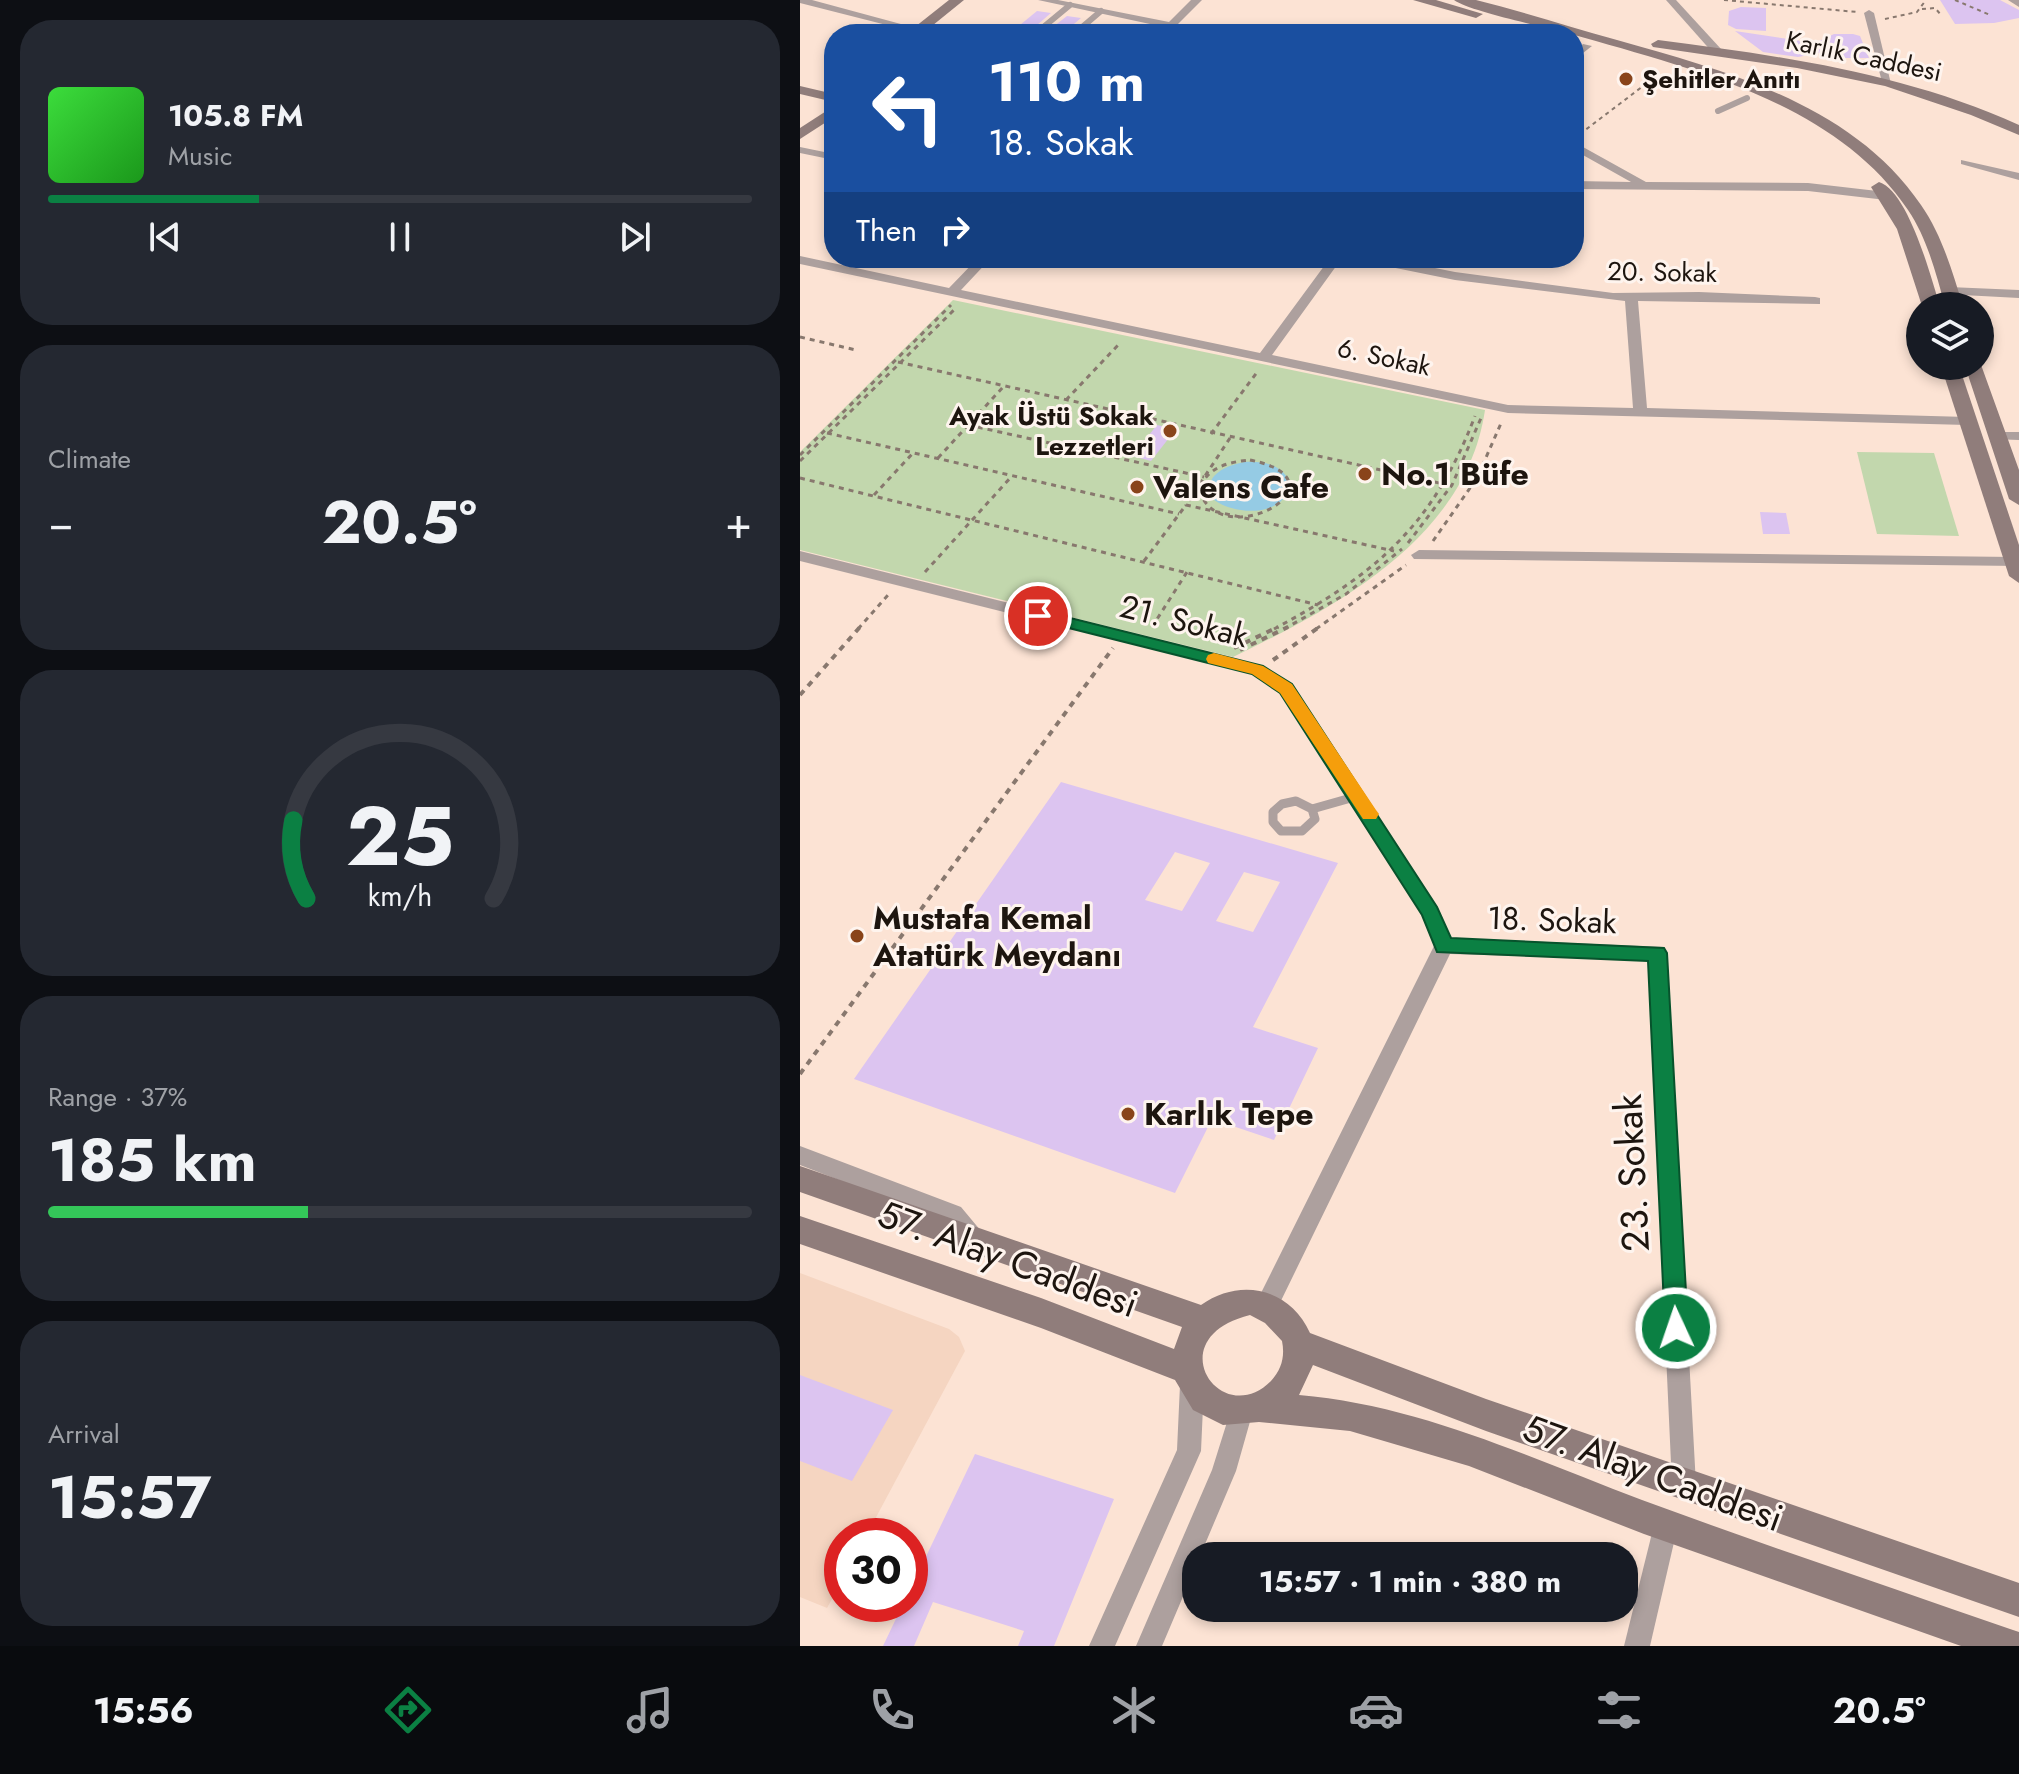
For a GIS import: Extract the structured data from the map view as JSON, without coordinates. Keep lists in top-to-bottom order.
{
  "streets": {
    "street": [
      "Karlık Caddesi",
      "20. Sokak",
      "6. Sokak",
      "21. Sokak",
      "18. Sokak",
      "23. Sokak",
      "57. Alay Caddesi"
    ]
  },
  "crossings": [
    ["21. Sokak", "18. Sokak"],
    ["18. Sokak", "23. Sokak"],
    ["23. Sokak", "57. Alay Caddesi"]
  ],
  "places": [
    "Şehitler Anıtı",
    "Ayak Üstü Sokak Lezzetleri",
    "No.1 Büfe",
    "Valens Cafe",
    "Mustafa Kemal Atatürk Meydanı",
    "Karlık Tepe"
  ],
  "page": {
    "turn": ["110 m", "18. Sokak"],
    "song": ["105.8 FM", "Music"],
    "then": "Then",
    "tile": [
      "Climate",
      ["Range · 37%", "185 km"],
      ["Arrival", "15:57"]
    ],
    "heat": ["−", "20.5°", "+"],
    "limit": "30",
    "trip": "15:57 · 1 min · 380 m",
    "tabs": ["15:56", "20.5°"],
    "gauge": ["25", "km/h"]
  }
}
